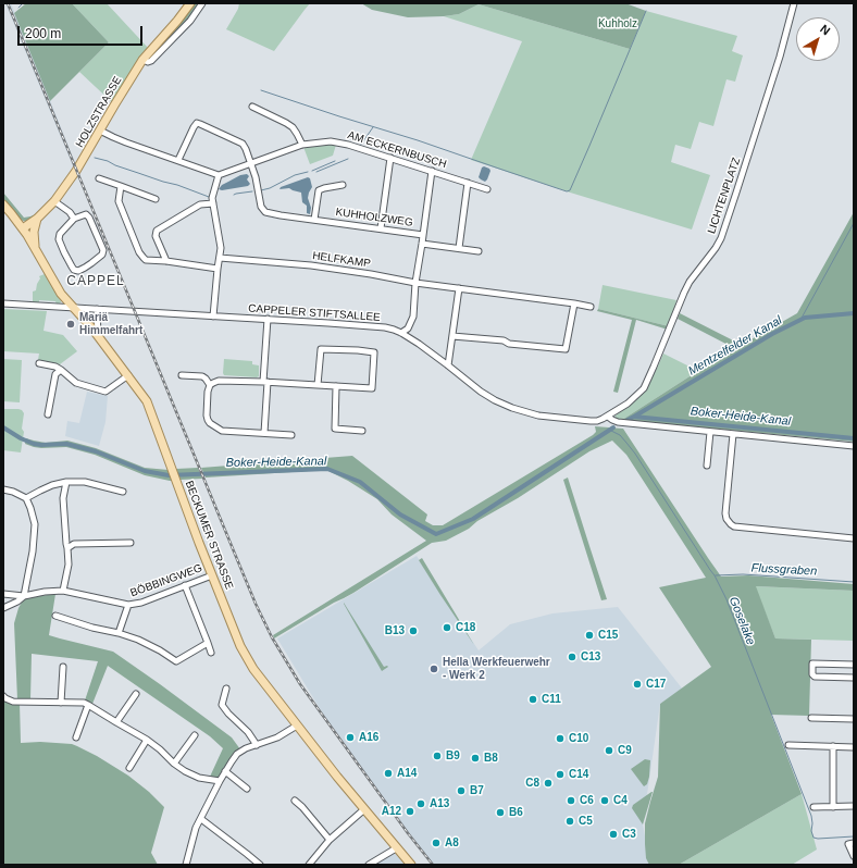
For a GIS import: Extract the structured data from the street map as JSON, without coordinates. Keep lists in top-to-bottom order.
{
  "streets": {
    "main road": ["HOLZSTRASSE", "BECKUMER STRASSE"],
    "street": [
      "AM ECKERNBUSCH",
      "LICHTENPLATZ",
      "KUHHOLZWEG",
      "HELFKAMP",
      "CAPPELER STIFTSALLEE",
      "BÖBBINGWEG"
    ]
  },
  "crossings": [
    ["HOLZSTRASSE", "BECKUMER STRASSE"],
    ["AM ECKERNBUSCH", "KUHHOLZWEG"],
    ["LICHTENPLATZ", "CAPPELER STIFTSALLEE"],
    ["KUHHOLZWEG", "HELFKAMP"],
    ["KUHHOLZWEG", "CAPPELER STIFTSALLEE"],
    ["CAPPELER STIFTSALLEE", "BECKUMER STRASSE"],
    ["BECKUMER STRASSE", "BÖBBINGWEG"]
  ],
  "districts": ["CAPPEL"],
  "water": [
    "Mentzelfelder Kanal",
    "Boker-Heide-Kanal",
    "Flussgraben",
    "Goselake"
  ],
  "parks": ["Kuhholz"],
  "places": [
    "Mariä Himmelfahrt",
    "C18",
    "B13",
    "C15",
    "C13",
    "Hella Werkfeuerwehr - Werk 2",
    "C17",
    "C11",
    "A16",
    "C10",
    "C9",
    "B9",
    "B8",
    "A14",
    "C14",
    "C8",
    "B7",
    "C6",
    "C4",
    "A13",
    "A12",
    "B6",
    "C5",
    "C3",
    "A8"
  ],
  "scale_bar": "200 m",
  "north": "top right"
}
